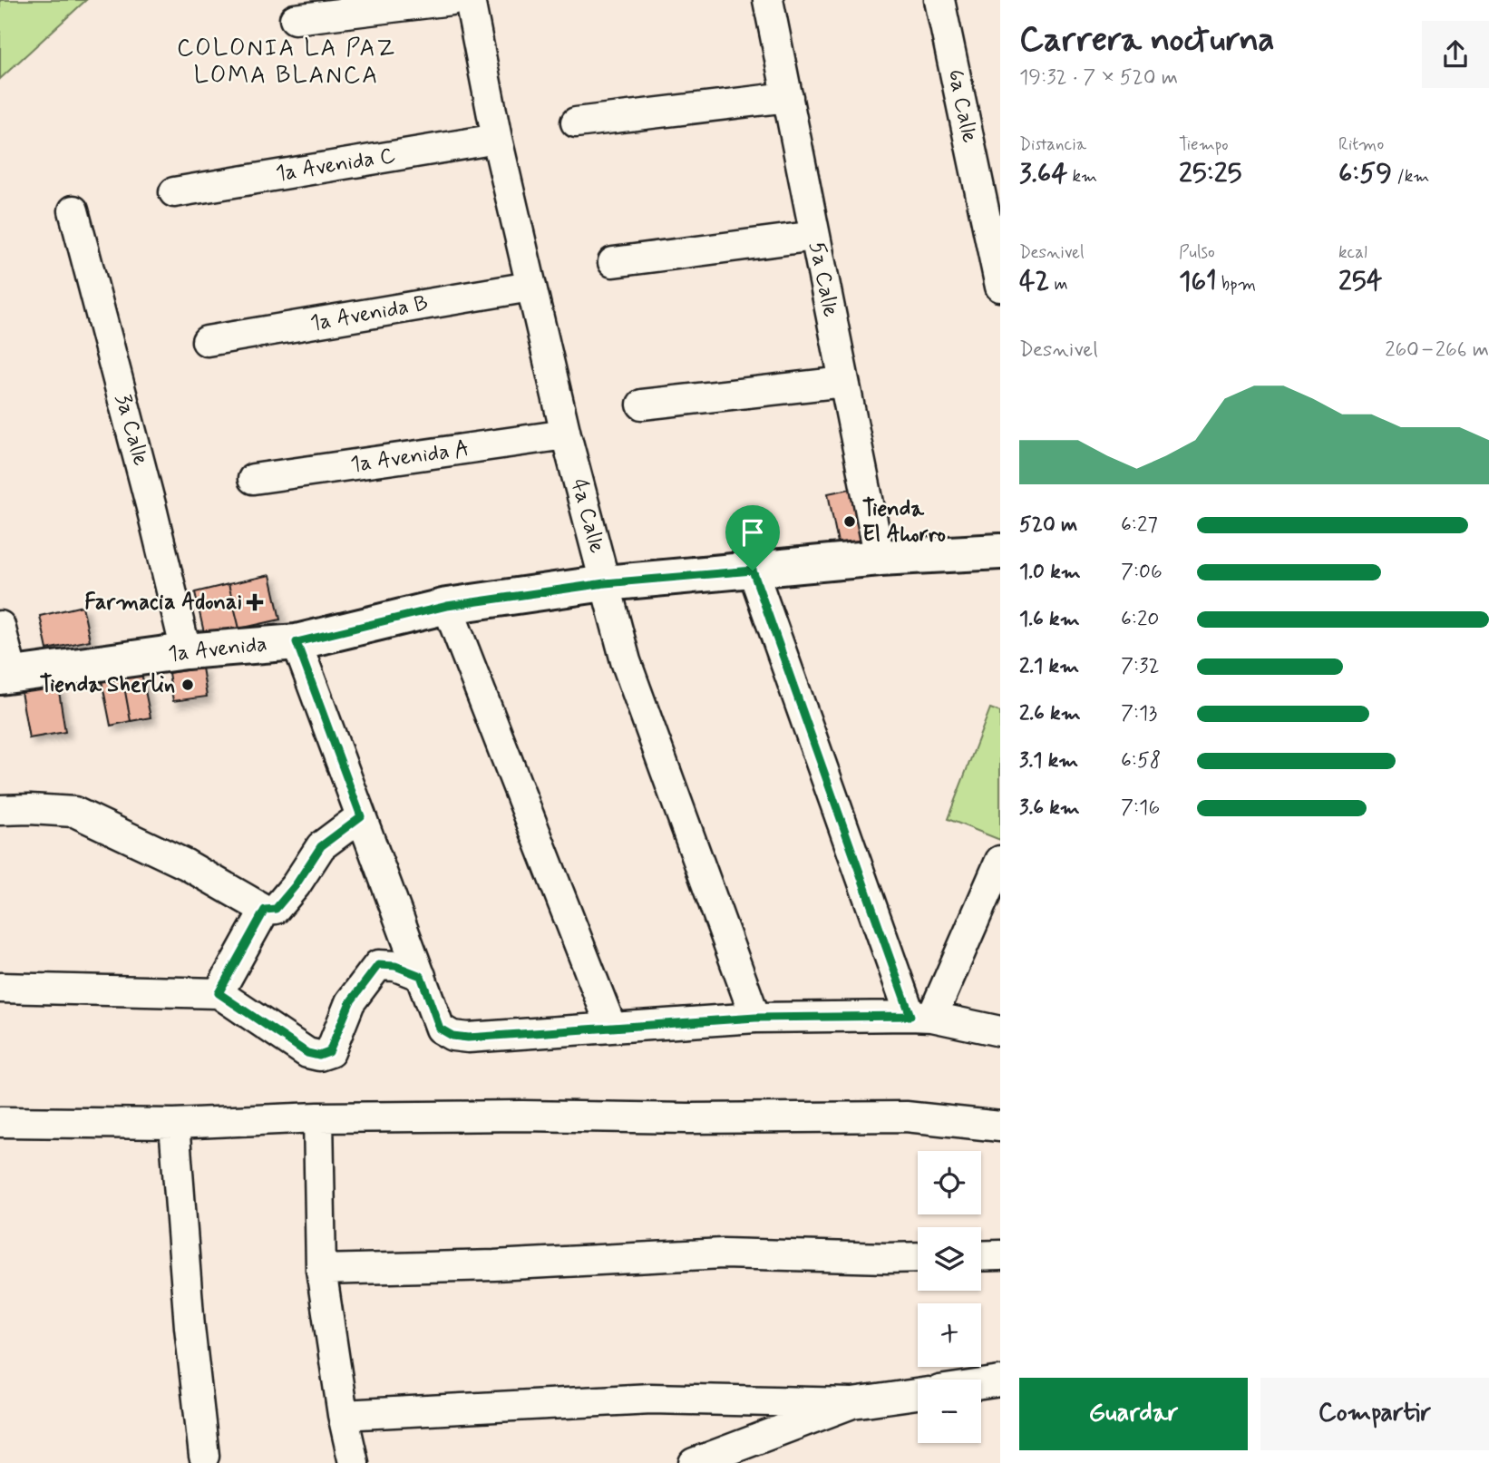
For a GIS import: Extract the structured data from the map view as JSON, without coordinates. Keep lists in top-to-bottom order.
{
  "streets": {
    "street": [
      "6a Calle",
      "1a Avenida C",
      "5a Calle",
      "1a Avenida B",
      "3a Calle",
      "1a Avenida A",
      "4a Calle",
      "1a Avenida"
    ]
  },
  "crossings": [
    ["1a Avenida C", "4a Calle"],
    ["5a Calle", "1a Avenida"],
    ["1a Avenida B", "4a Calle"],
    ["3a Calle", "1a Avenida"],
    ["1a Avenida A", "4a Calle"],
    ["4a Calle", "1a Avenida"]
  ],
  "districts": ["COLONIA LA PAZ LOMA BLANCA"],
  "places": {
    "other": ["Tienda El Ahorro", "Tienda Sherlin"],
    "health": ["Farmacia Adonai"]
  },
  "page": {
    "heading": ["Carrera nocturna", "19:32 · 7 × 520 m"],
    "stats": [
      ["Distancia", "3.64 km"],
      ["Tiempo", "25:25"],
      ["Ritmo", "6:59 /km"],
      ["Desnivel", "42 m"],
      ["Pulso", "161 bpm"],
      ["kcal", "254"]
    ],
    "chart": ["Desnivel", "260–266 m"],
    "list": [
      {
        "name": "520 m",
        "note": "6:27"
      },
      {
        "name": "1.0 km",
        "note": "7:06"
      },
      {
        "name": "1.6 km",
        "note": "6:20"
      },
      {
        "name": "2.1 km",
        "note": "7:32"
      },
      {
        "name": "2.6 km",
        "note": "7:13"
      },
      {
        "name": "3.1 km",
        "note": "6:58"
      },
      {
        "name": "3.6 km",
        "note": "7:16"
      }
    ],
    "map_buttons": ["+", "−"],
    "buttons": ["Guardar", "Compartir"]
  }
}
